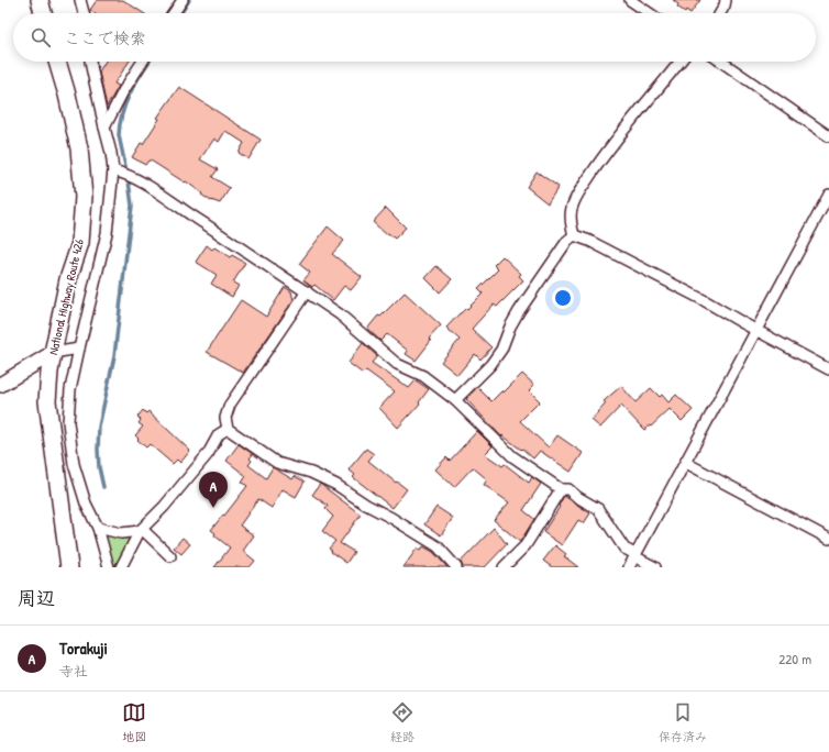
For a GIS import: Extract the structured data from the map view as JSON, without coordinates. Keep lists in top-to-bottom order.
{
  "streets": {
    "highway": ["National Highway Route 426"]
  },
  "page": {
    "search": "ここで検索",
    "pins": "A",
    "heading": "周辺",
    "list": [
      {
        "mark": "A",
        "name": "Torakuji",
        "note": "寺社",
        "value": "220 m"
      }
    ],
    "nav": ["地図", "経路", "保存済み"]
  }
}
